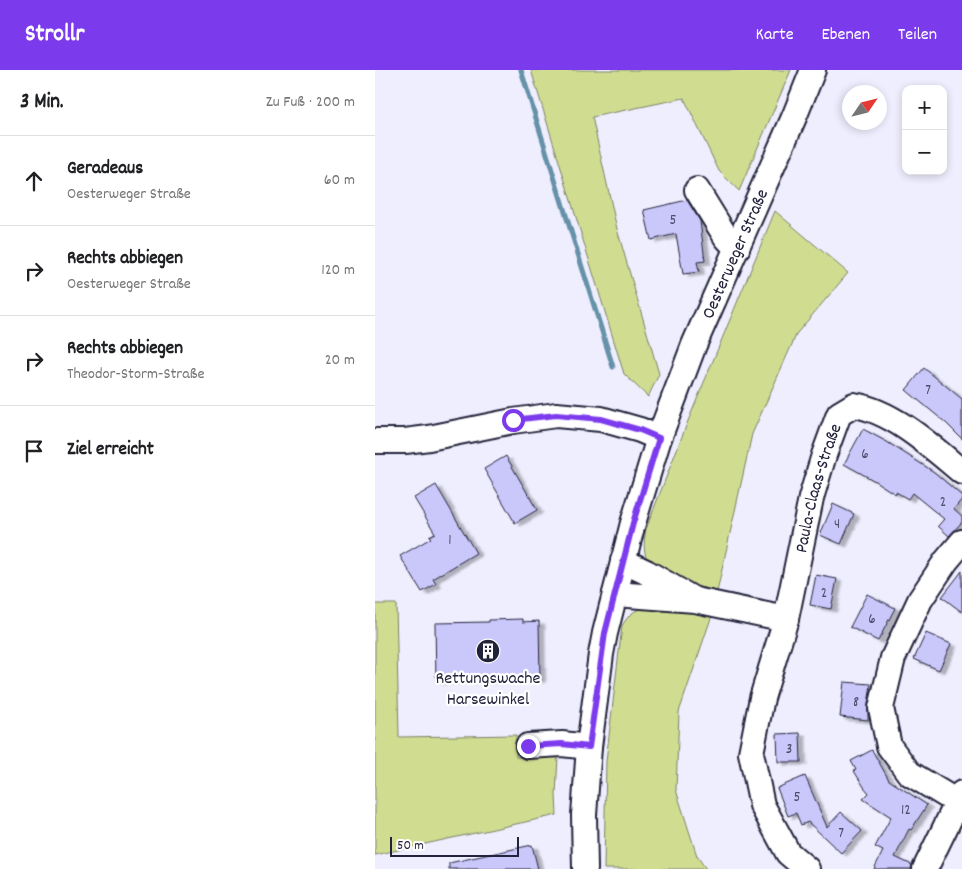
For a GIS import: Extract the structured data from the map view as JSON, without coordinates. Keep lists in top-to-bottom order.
{
  "streets": {
    "street": ["Oesterweger Straße", "Paula-Claas-Straße"]
  },
  "places": {
    "building": ["Rettungswache Harsewinkel"]
  },
  "house_numbers": [
    "5",
    "7",
    "6",
    "2",
    "4",
    "1",
    "2",
    "6",
    "8",
    "3",
    "5",
    "12",
    "7"
  ],
  "scale_bar": "50 m",
  "north": "top right",
  "page": {
    "header": "Strollr",
    "nav": ["Karte", "Ebenen", "Teilen"],
    "heading": ["3 Min.", "Zu Fuß · 200 m"],
    "map_buttons": ["+", "−"],
    "list": [
      ["Geradeaus", "Oesterweger Straße", "60 m"],
      ["Rechts abbiegen", "Oesterweger Straße", "120 m"],
      ["Rechts abbiegen", "Theodor-Storm-Straße", "20 m"],
      "Ziel erreicht"
    ],
    "scale": "50 m"
  }
}
